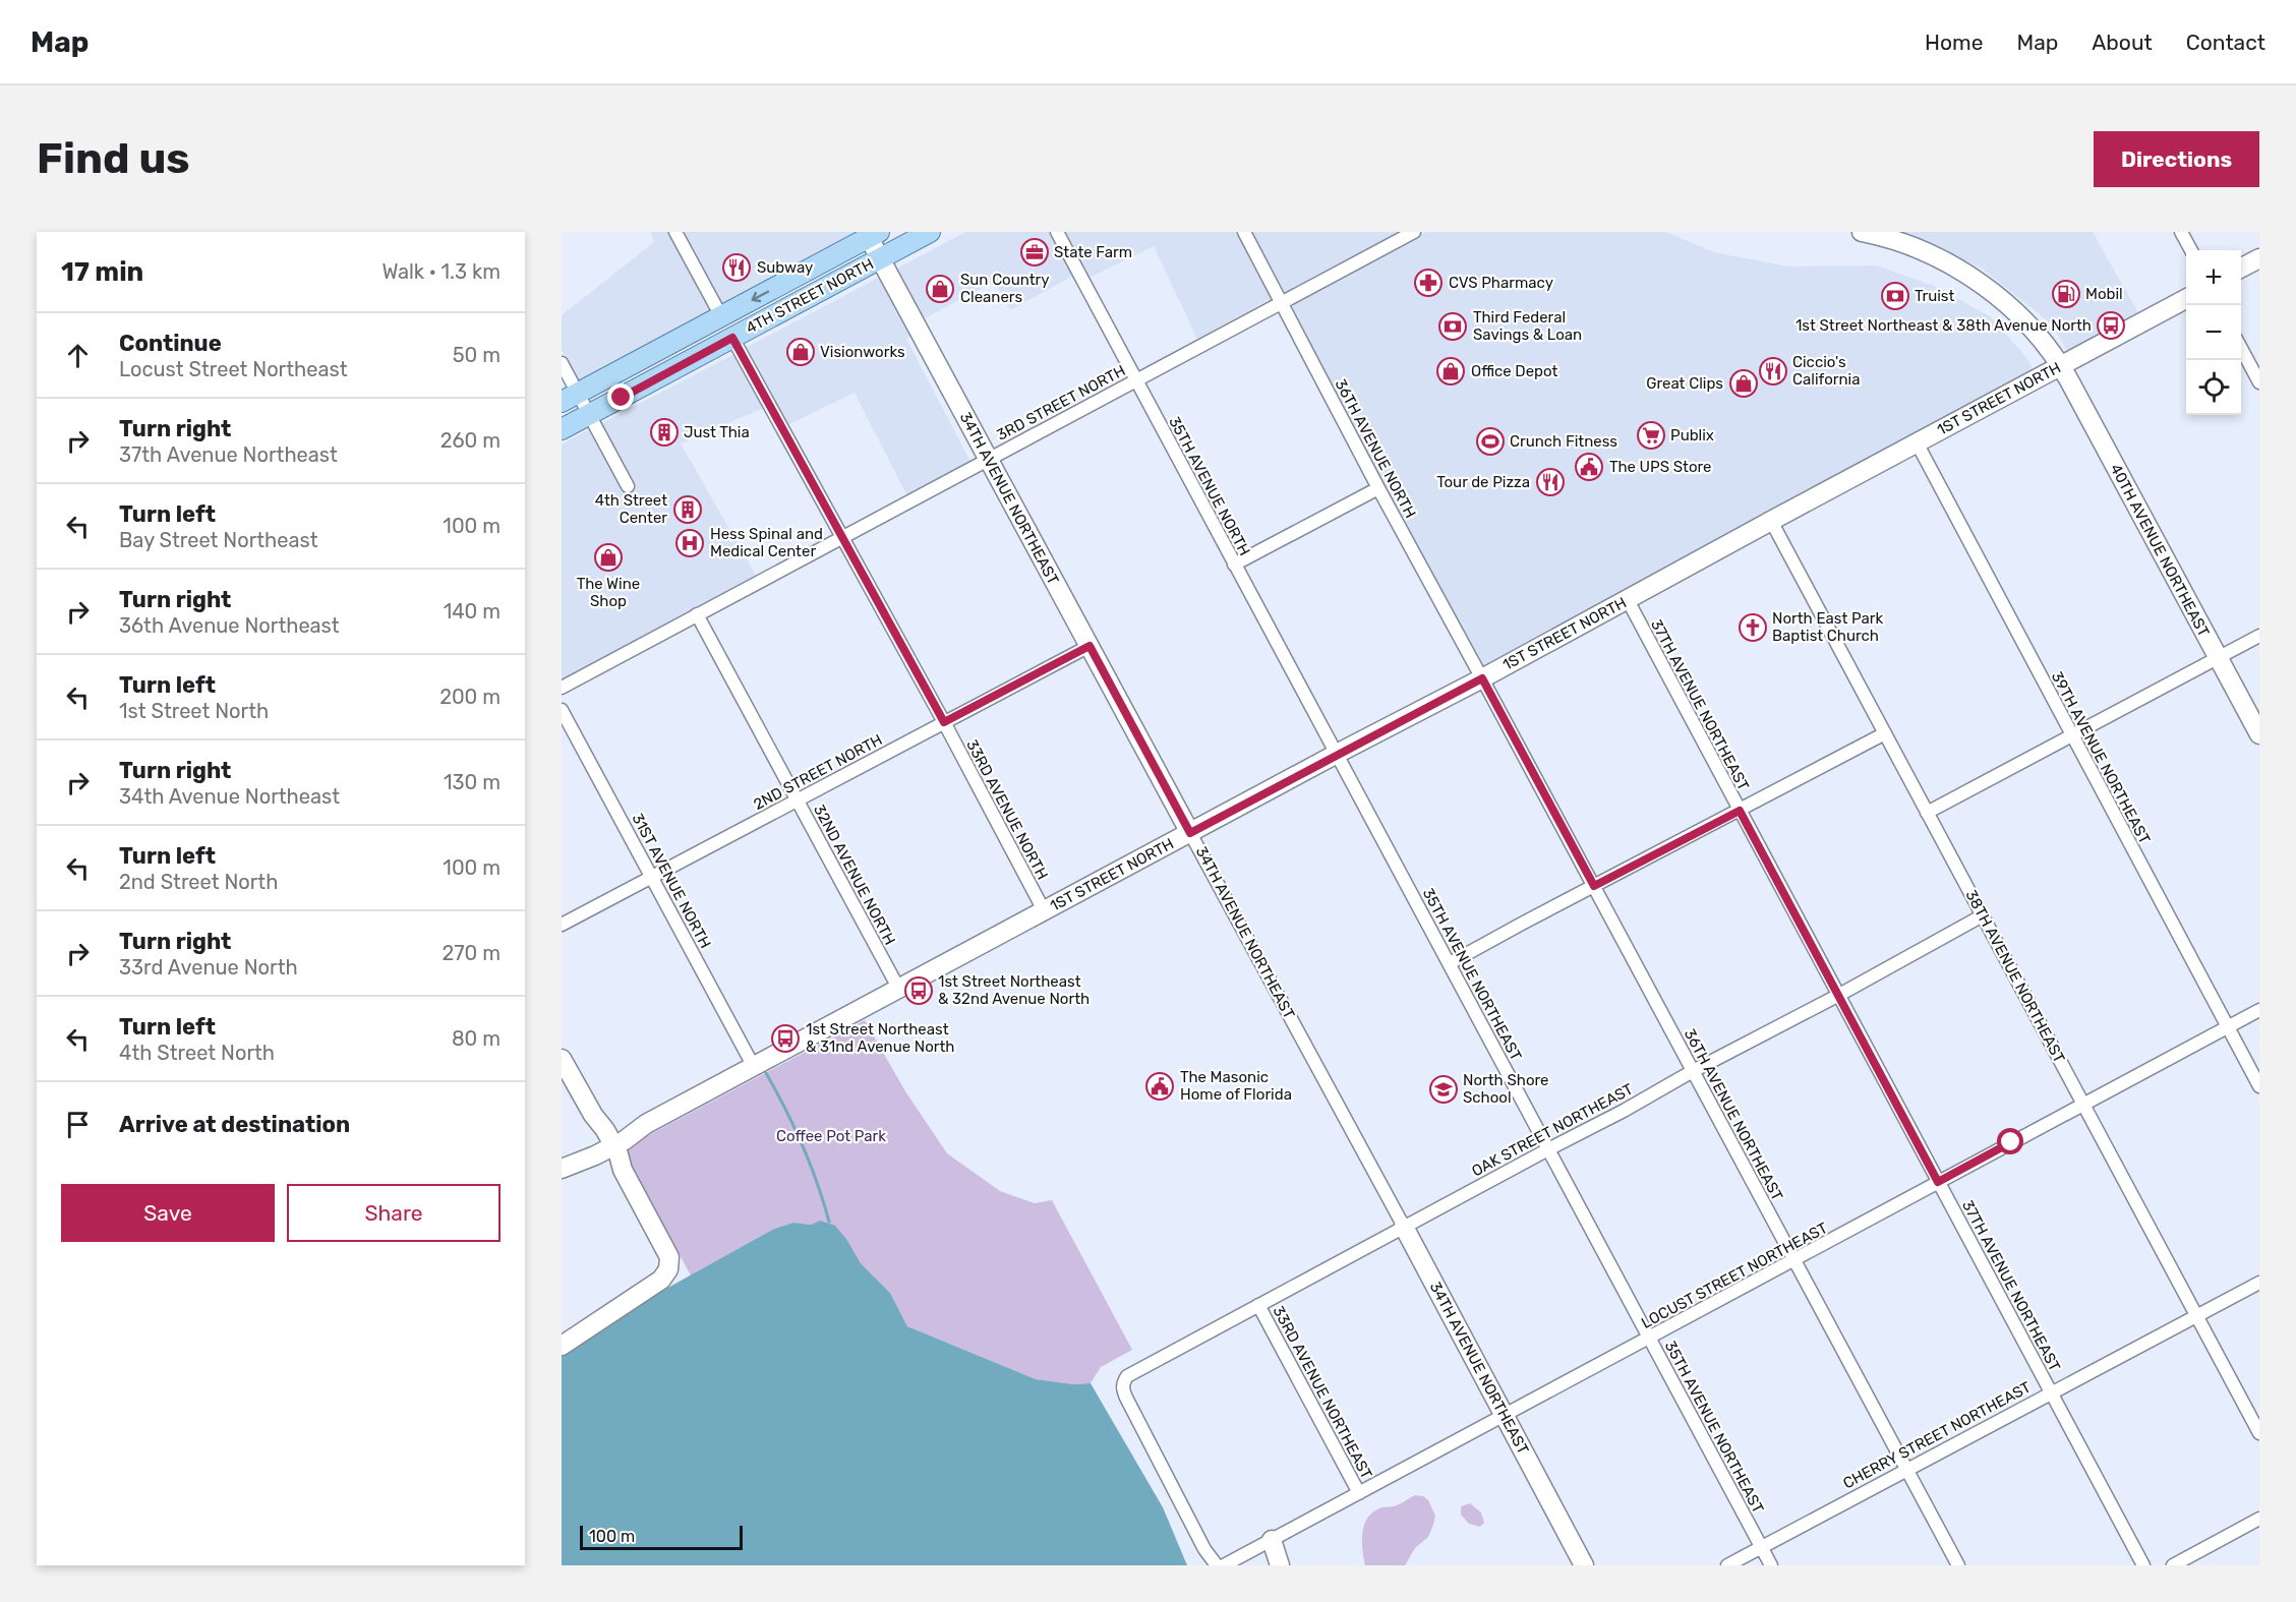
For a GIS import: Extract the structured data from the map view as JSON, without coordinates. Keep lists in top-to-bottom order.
{
  "streets": {
    "main road": ["4TH STREET NORTH"],
    "street": [
      "1ST STREET NORTH",
      "3RD STREET NORTH",
      "36TH AVENUE NORTH",
      "35TH AVENUE NORTH",
      "34TH AVENUE NORTHEAST",
      "40TH AVENUE NORTHEAST",
      "37TH AVENUE NORTHEAST",
      "39TH AVENUE NORTHEAST",
      "2ND STREET NORTH",
      "33RD AVENUE NORTH",
      "32ND AVENUE NORTH",
      "31ST AVENUE NORTH",
      "35TH AVENUE NORTHEAST",
      "38TH AVENUE NORTHEAST",
      "36TH AVENUE NORTHEAST",
      "OAK STREET NORTHEAST",
      "LOCUST STREET NORTHEAST",
      "33RD AVENUE NORTHEAST",
      "CHERRY STREET NORTHEAST"
    ]
  },
  "crossings": [
    ["4TH STREET NORTH", "34TH AVENUE NORTHEAST"],
    ["4TH STREET NORTH", "33RD AVENUE NORTH"],
    ["1ST STREET NORTH", "36TH AVENUE NORTH"],
    ["1ST STREET NORTH", "35TH AVENUE NORTH"],
    ["1ST STREET NORTH", "34TH AVENUE NORTHEAST"],
    ["1ST STREET NORTH", "40TH AVENUE NORTHEAST"],
    ["1ST STREET NORTH", "37TH AVENUE NORTHEAST"],
    ["1ST STREET NORTH", "39TH AVENUE NORTHEAST"],
    ["1ST STREET NORTH", "33RD AVENUE NORTH"],
    ["1ST STREET NORTH", "32ND AVENUE NORTH"],
    ["1ST STREET NORTH", "31ST AVENUE NORTH"],
    ["1ST STREET NORTH", "35TH AVENUE NORTHEAST"],
    ["1ST STREET NORTH", "38TH AVENUE NORTHEAST"],
    ["1ST STREET NORTH", "36TH AVENUE NORTHEAST"],
    ["3RD STREET NORTH", "36TH AVENUE NORTH"],
    ["3RD STREET NORTH", "35TH AVENUE NORTH"],
    ["3RD STREET NORTH", "34TH AVENUE NORTHEAST"],
    ["3RD STREET NORTH", "33RD AVENUE NORTH"],
    ["3RD STREET NORTH", "32ND AVENUE NORTH"],
    ["36TH AVENUE NORTH", "36TH AVENUE NORTHEAST"],
    ["35TH AVENUE NORTH", "35TH AVENUE NORTHEAST"],
    ["34TH AVENUE NORTHEAST", "2ND STREET NORTH"],
    ["34TH AVENUE NORTHEAST", "OAK STREET NORTHEAST"],
    ["34TH AVENUE NORTHEAST", "LOCUST STREET NORTHEAST"],
    ["37TH AVENUE NORTHEAST", "OAK STREET NORTHEAST"],
    ["37TH AVENUE NORTHEAST", "LOCUST STREET NORTHEAST"],
    ["37TH AVENUE NORTHEAST", "CHERRY STREET NORTHEAST"],
    ["39TH AVENUE NORTHEAST", "LOCUST STREET NORTHEAST"],
    ["2ND STREET NORTH", "33RD AVENUE NORTH"],
    ["2ND STREET NORTH", "32ND AVENUE NORTH"],
    ["2ND STREET NORTH", "31ST AVENUE NORTH"],
    ["35TH AVENUE NORTHEAST", "OAK STREET NORTHEAST"],
    ["35TH AVENUE NORTHEAST", "LOCUST STREET NORTHEAST"],
    ["35TH AVENUE NORTHEAST", "CHERRY STREET NORTHEAST"],
    ["38TH AVENUE NORTHEAST", "OAK STREET NORTHEAST"],
    ["38TH AVENUE NORTHEAST", "LOCUST STREET NORTHEAST"],
    ["38TH AVENUE NORTHEAST", "CHERRY STREET NORTHEAST"],
    ["36TH AVENUE NORTHEAST", "OAK STREET NORTHEAST"],
    ["36TH AVENUE NORTHEAST", "LOCUST STREET NORTHEAST"],
    ["36TH AVENUE NORTHEAST", "CHERRY STREET NORTHEAST"],
    ["OAK STREET NORTHEAST", "33RD AVENUE NORTHEAST"],
    ["LOCUST STREET NORTHEAST", "33RD AVENUE NORTHEAST"]
  ],
  "parks": ["Coffee Pot Park"],
  "places": {
    "office": ["State Farm"],
    "restaurant": ["Subway", "Ciccio's California", "Tour de Pizza"],
    "pharmacy": ["CVS Pharmacy"],
    "shop": [
      "Sun Country Cleaners",
      "Visionworks",
      "Office Depot",
      "Great Clips",
      "The Wine Shop"
    ],
    "fuel station": ["Mobil"],
    "bank": ["Truist", "Third Federal Savings & Loan"],
    "bus stop": ["1st Street Northeast & 38th Avenue North", "1st Street Northeast & 32nd Avenue North", "1st Street Northeast & 31nd Avenue North"],
    "building": ["Just Thia", "4th Street Center"],
    "supermarket": ["Publix"],
    "sports": ["Crunch Fitness"],
    "public building": ["The UPS Store", "The Masonic Home of Florida"],
    "hospital": ["Hess Spinal and Medical Center"],
    "church": ["North East Park Baptist Church"],
    "school or university": ["North Shore School"]
  },
  "scale_bar": "100 m",
  "page": {
    "header": "Map",
    "nav": [
      "Home",
      "Map",
      "About",
      "Contact"
    ],
    "buttons": [
      "Directions",
      ["Save", "Share"]
    ],
    "title": "Find us",
    "heading": ["17 min", "Walk · 1.3 km"],
    "map_buttons": ["+", "−"],
    "list": [
      ["Continue", "Locust Street Northeast", "50 m"],
      ["Turn right", "37th Avenue Northeast", "260 m"],
      ["Turn left", "Bay Street Northeast", "100 m"],
      ["Turn right", "36th Avenue Northeast", "140 m"],
      ["Turn left", "1st Street North", "200 m"],
      ["Turn right", "34th Avenue Northeast", "130 m"],
      ["Turn left", "2nd Street North", "100 m"],
      ["Turn right", "33rd Avenue North", "270 m"],
      ["Turn left", "4th Street North", "80 m"],
      "Arrive at destination"
    ],
    "scale": "100 m"
  }
}
